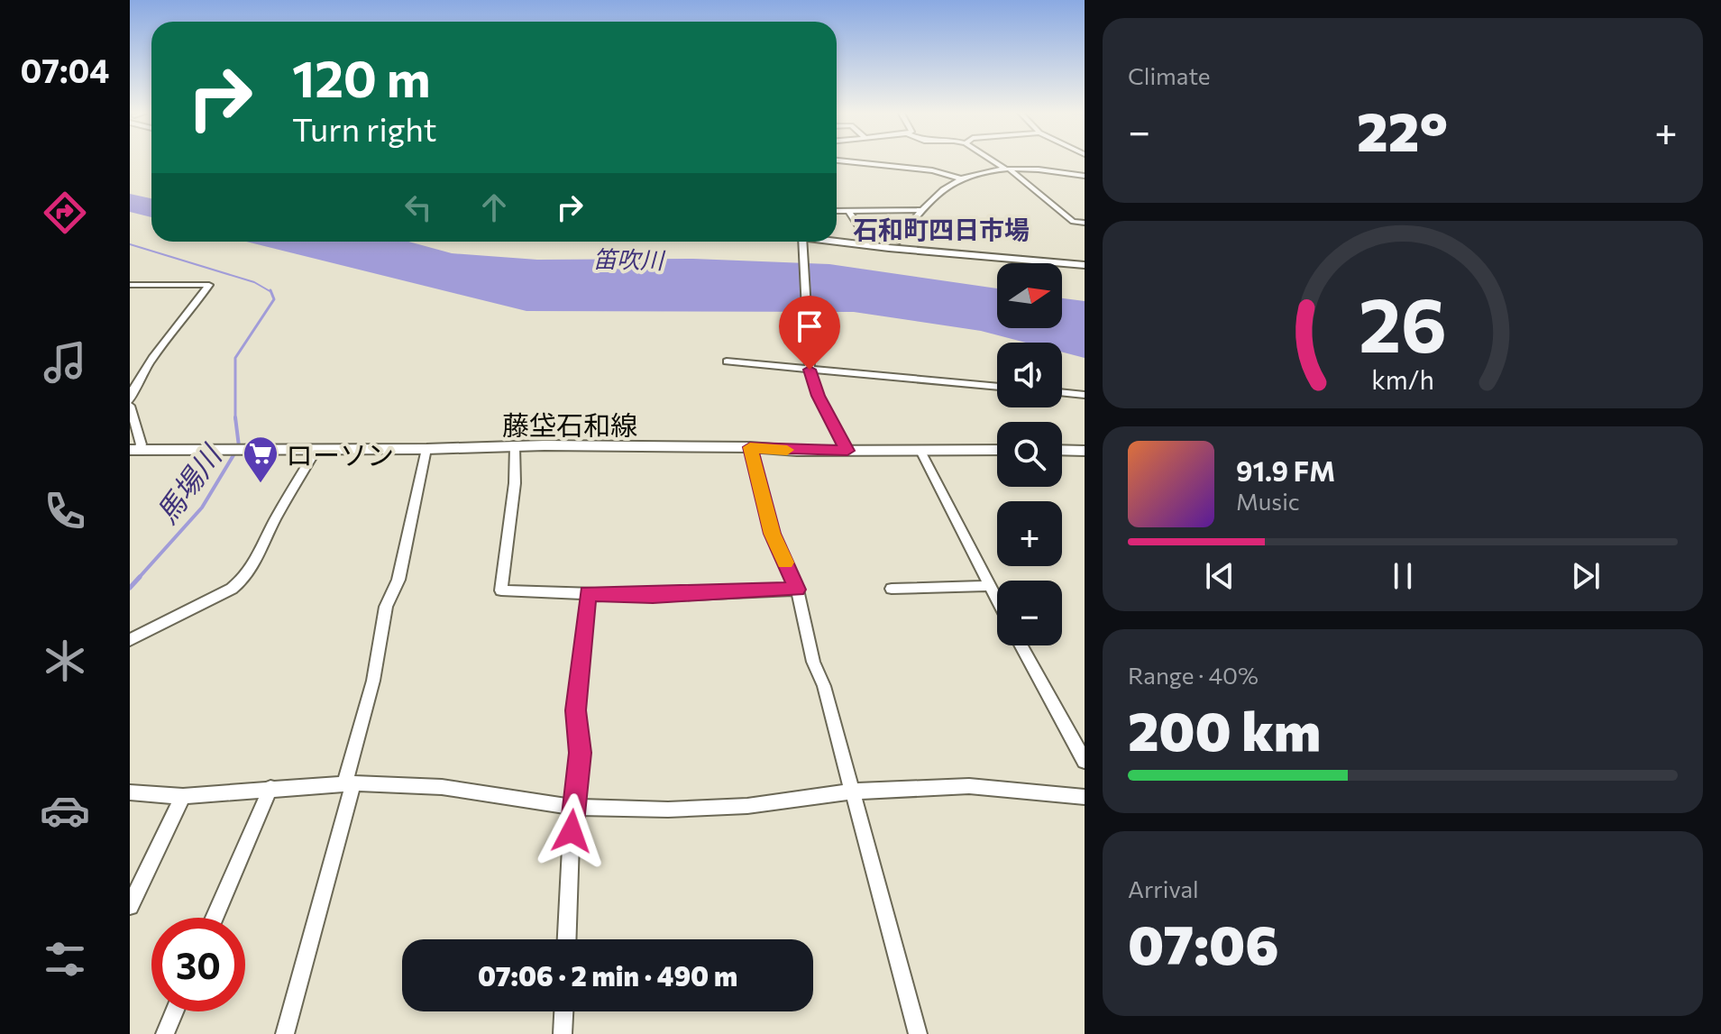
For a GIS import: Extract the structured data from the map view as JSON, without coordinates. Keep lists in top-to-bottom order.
{
  "streets": {
    "main road": ["藤垈石和線"]
  },
  "districts": ["石和町四日市場"],
  "water": ["笛吹川", "馬場川"],
  "places": {
    "supermarket": ["ローソン"]
  },
  "north": "right",
  "page": {
    "tabs": "07:04",
    "tile": [
      "Climate",
      ["Range · 40%", "200 km"],
      ["Arrival", "07:06"]
    ],
    "turn": ["120 m", "Turn right"],
    "heat": ["−", "22°", "+"],
    "map_buttons": ["+", "−"],
    "song": ["91.9 FM", "Music"],
    "limit": "30",
    "trip": "07:06 · 2 min · 490 m",
    "gauge": ["26", "km/h"]
  }
}
